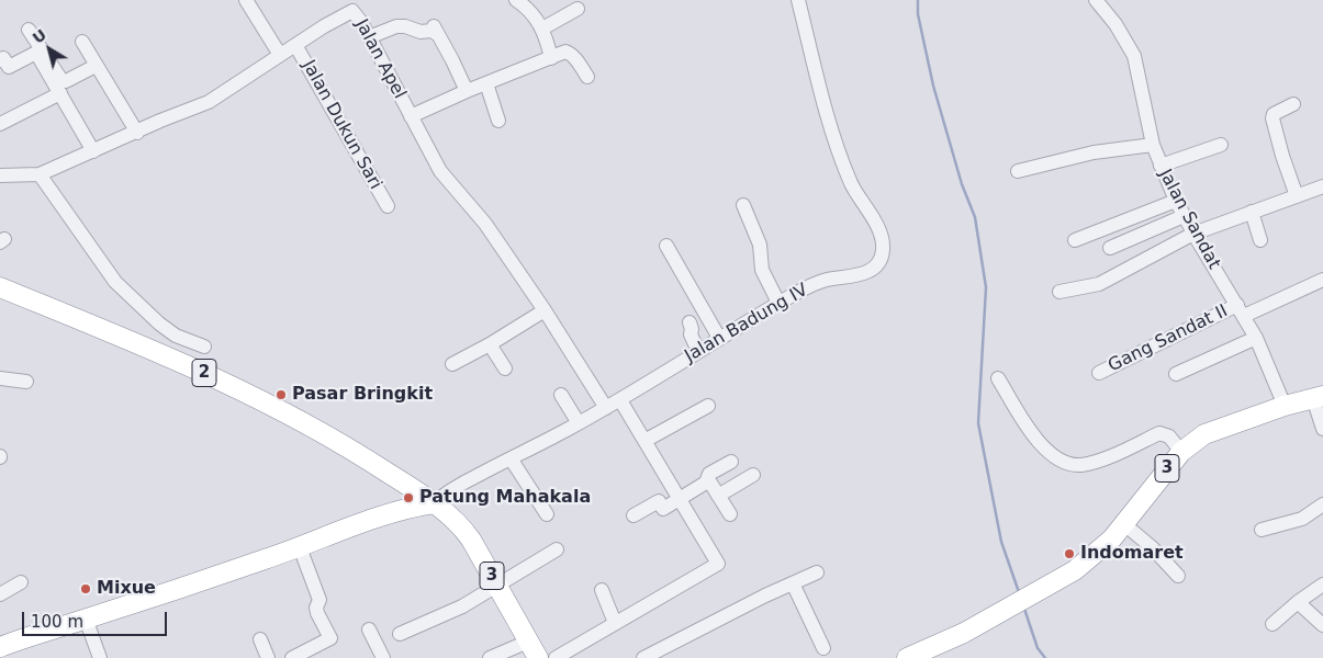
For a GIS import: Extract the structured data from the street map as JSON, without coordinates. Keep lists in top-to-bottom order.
{
  "streets": {
    "highway": ["2", "3"],
    "street": [
      "Jalan Apel",
      "Jalan Dukun Sari",
      "Jalan Sandat",
      "Jalan Badung IV",
      "Gang Sandat II"
    ]
  },
  "crossings": [
    ["Jalan Apel", "Jalan Dukun Sari"],
    ["Jalan Apel", "Jalan Badung IV"],
    ["Jalan Sandat", "Gang Sandat II"],
    ["Jalan Sandat", "3"],
    ["Jalan Badung IV", "3"],
    ["2", "3"]
  ],
  "places": [
    "Pasar Bringkit",
    "Patung Mahakala",
    "Indomaret",
    "Mixue"
  ],
  "scale_bar": "100 m",
  "north": "top left"
}
